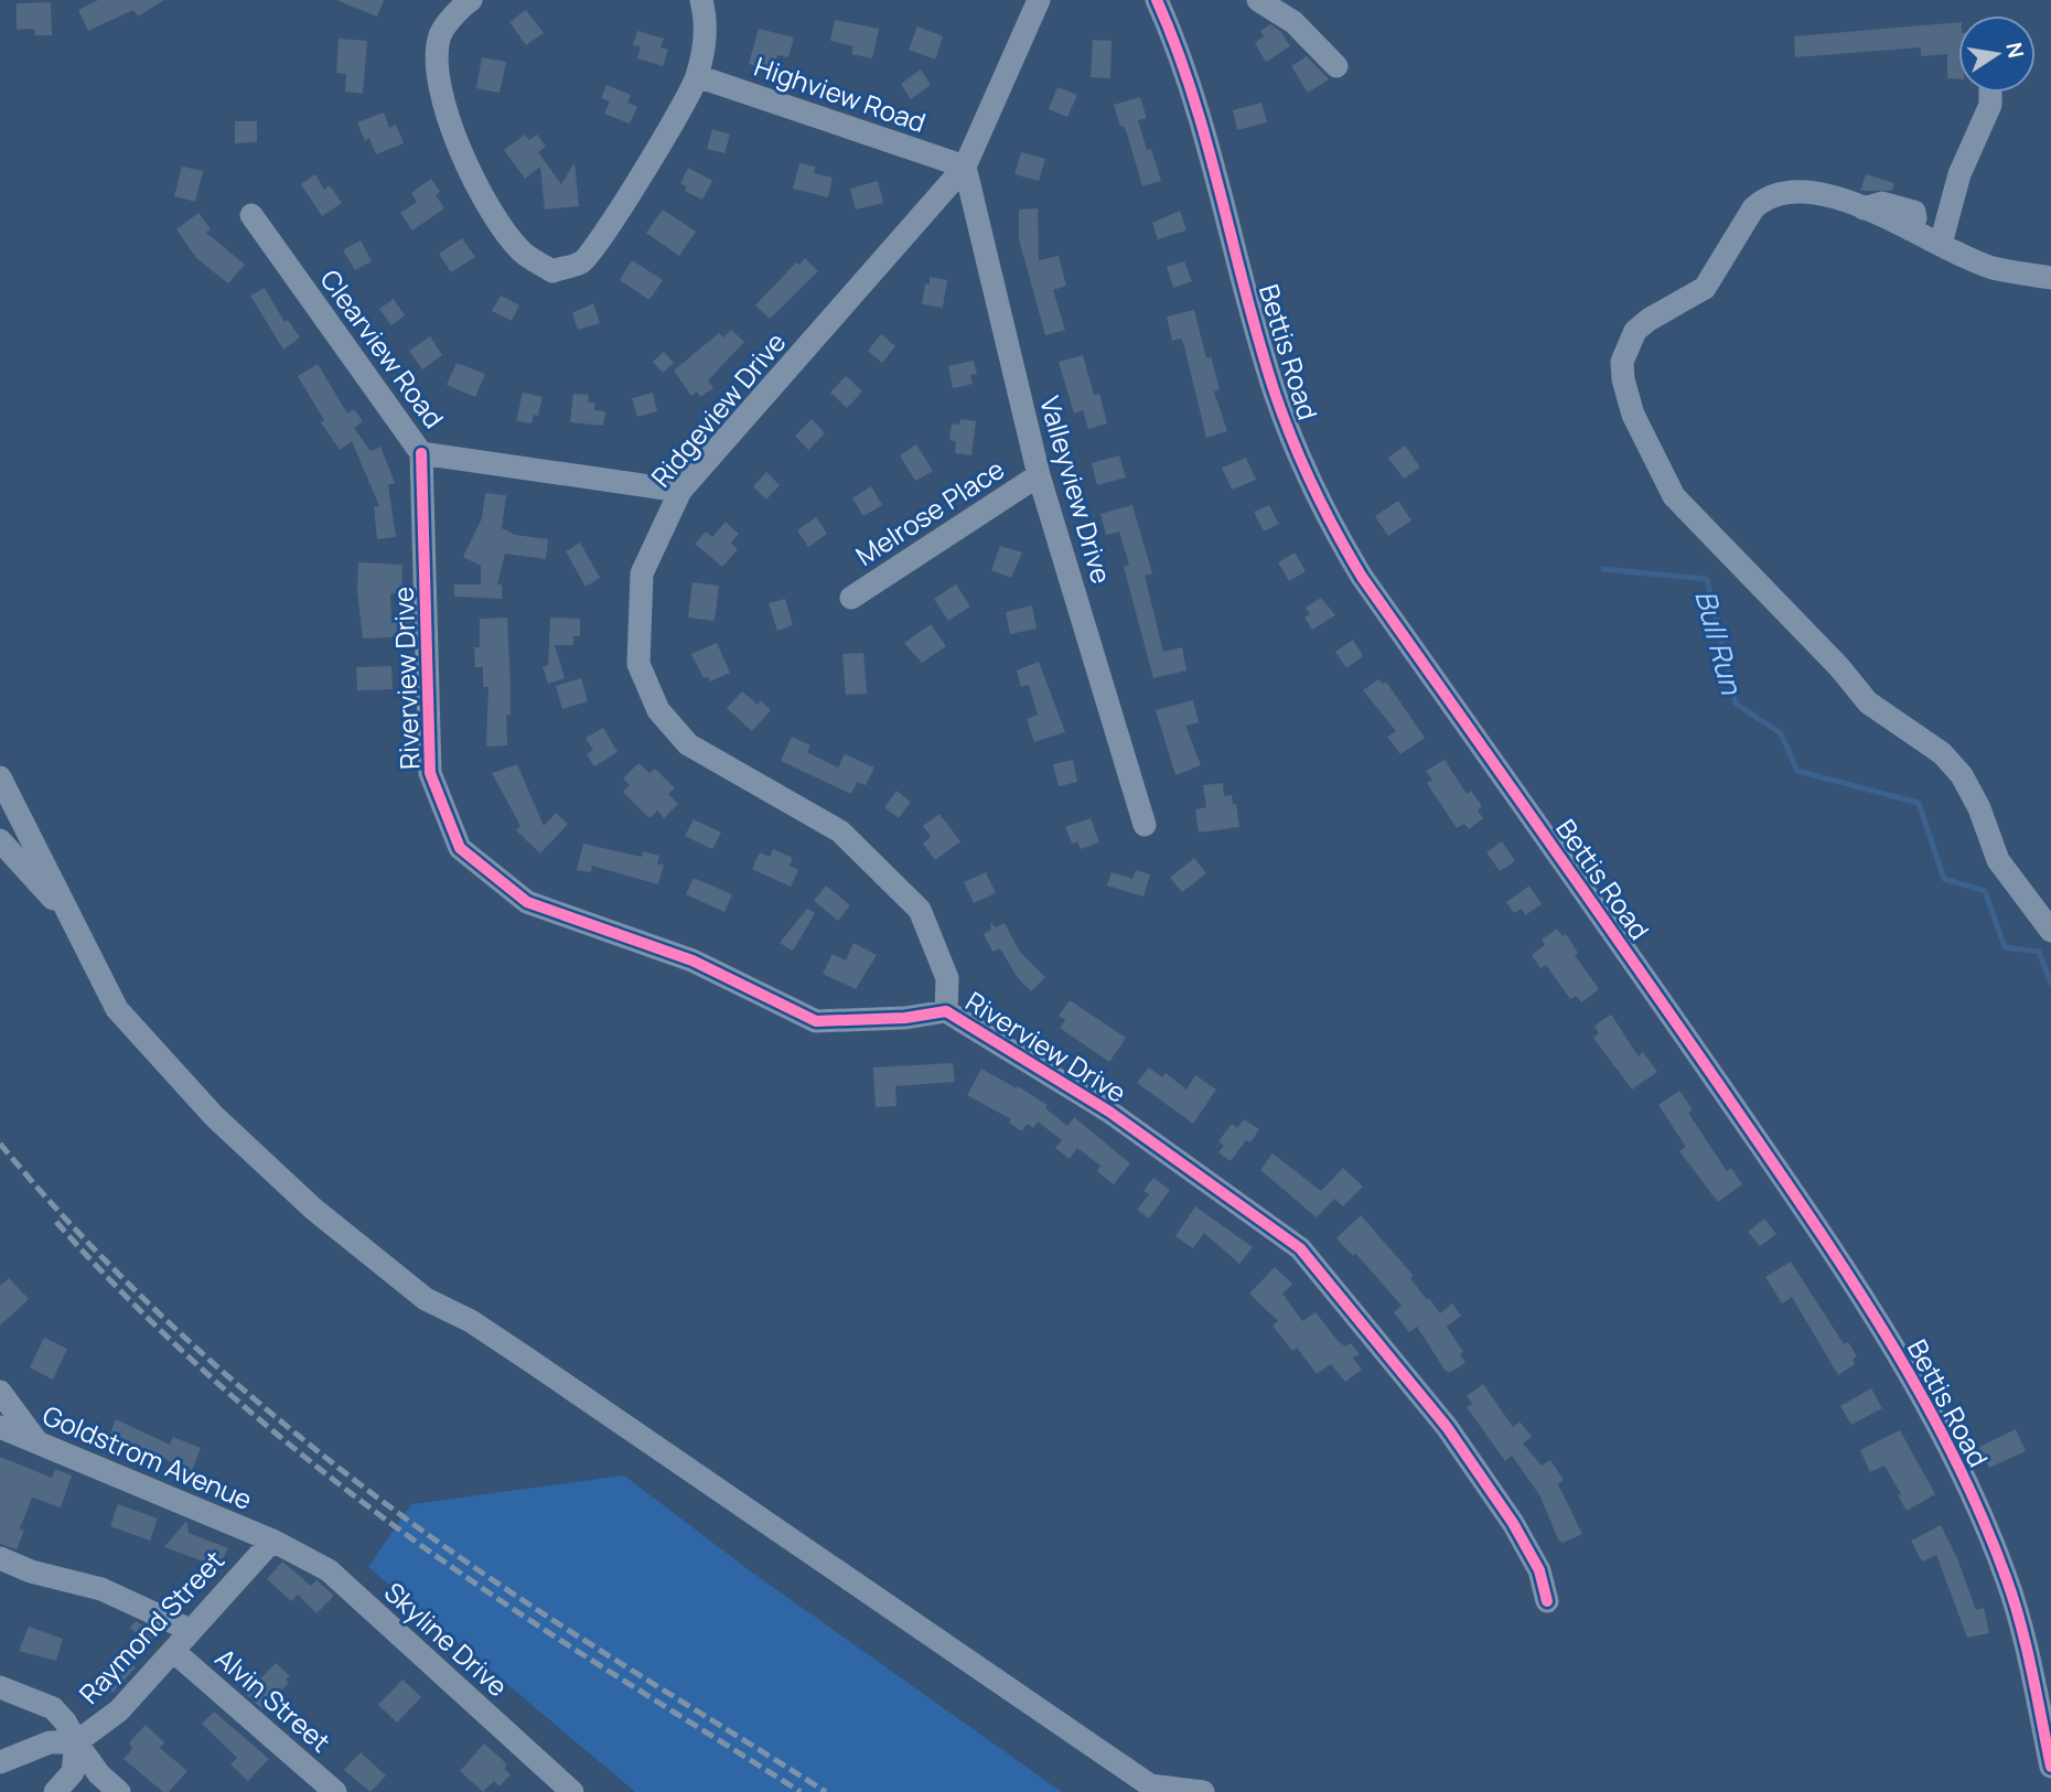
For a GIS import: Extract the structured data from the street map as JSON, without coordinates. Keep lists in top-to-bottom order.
{
  "streets": {
    "street": [
      "Highview Road",
      "Clearview Road",
      "Bettis Road",
      "Ridgeview Drive",
      "Valleyview Drive",
      "Melrose Place",
      "Riverview Drive",
      "Goldstrom Avenue",
      "Raymond Street",
      "Skyline Drive",
      "Alvin Street"
    ]
  },
  "crossings": [
    ["Highview Road", "Ridgeview Drive"],
    ["Highview Road", "Valleyview Drive"],
    ["Clearview Road", "Ridgeview Drive"],
    ["Clearview Road", "Riverview Drive"],
    ["Ridgeview Drive", "Valleyview Drive"],
    ["Ridgeview Drive", "Riverview Drive"],
    ["Valleyview Drive", "Melrose Place"],
    ["Goldstrom Avenue", "Raymond Street"],
    ["Goldstrom Avenue", "Skyline Drive"],
    ["Raymond Street", "Skyline Drive"],
    ["Raymond Street", "Alvin Street"]
  ],
  "water": ["Bull Run"],
  "north": "right"
}
